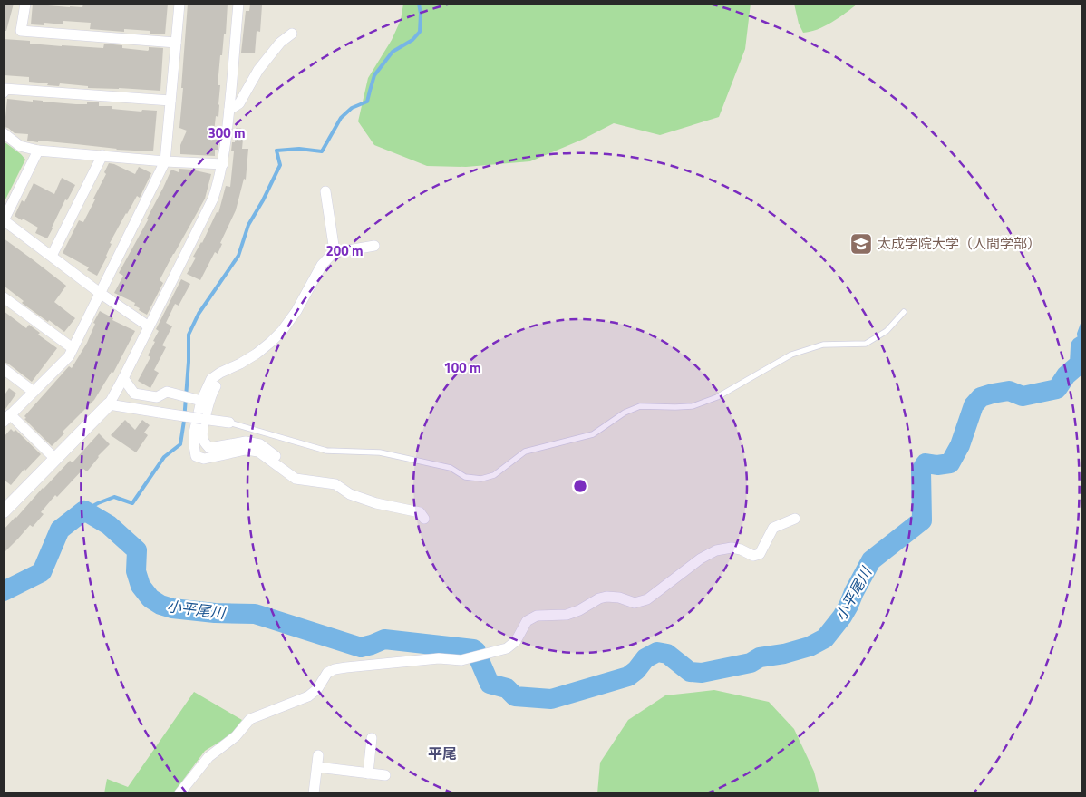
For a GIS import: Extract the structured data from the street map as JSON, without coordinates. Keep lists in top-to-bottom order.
{
  "districts": ["平尾"],
  "water": ["小平尾川"],
  "places": {
    "school or university": ["太成学院大学（人間学部）"]
  },
  "rings": ["300 m", "200 m", "100 m"]
}
